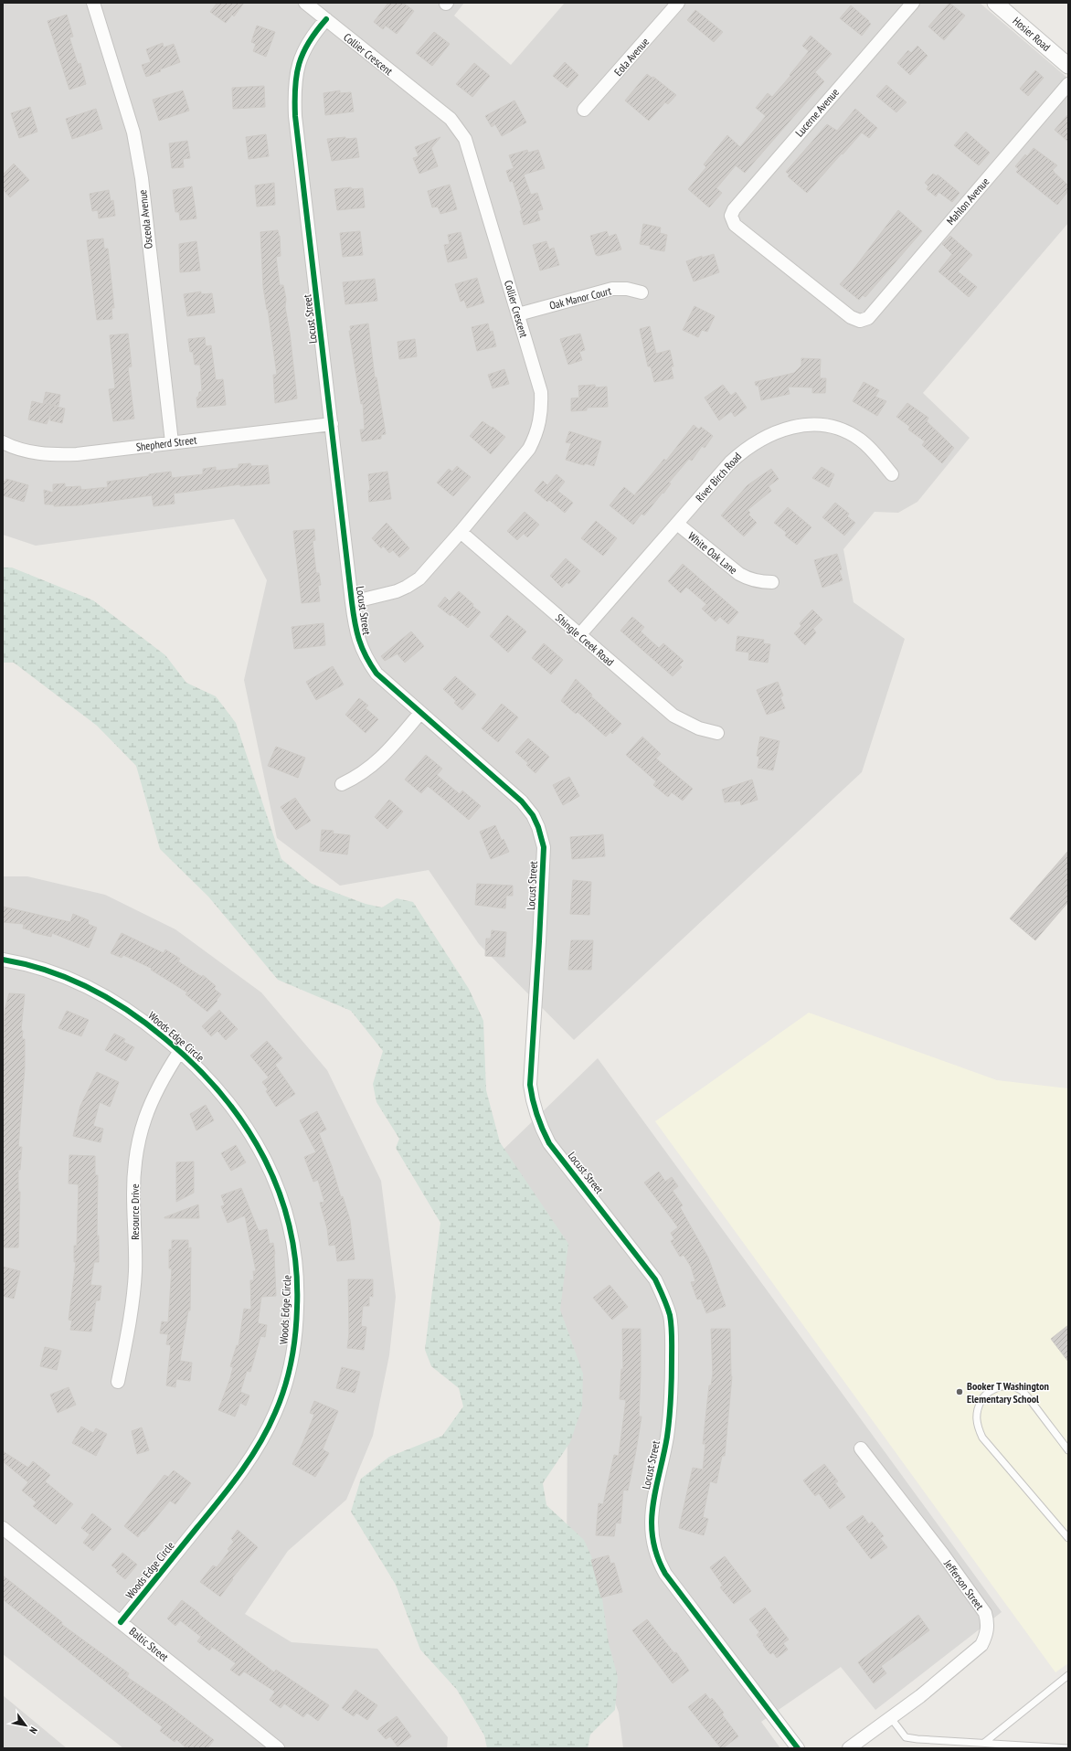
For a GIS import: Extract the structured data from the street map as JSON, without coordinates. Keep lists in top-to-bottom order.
{
  "streets": {
    "street": [
      "Hosier Road",
      "Collier Crescent",
      "Eola Avenue",
      "Lucerne Avenue",
      "Mahlon Avenue",
      "Osceola Avenue",
      "Oak Manor Court",
      "Locust Street",
      "Shepherd Street",
      "River Birch Road",
      "White Oak Lane",
      "Shingle Creek Road",
      "Woods Edge Circle",
      "Resource Drive",
      "Jefferson Street",
      "Baltic Street"
    ]
  },
  "crossings": [
    ["Collier Crescent", "Oak Manor Court"],
    ["Collier Crescent", "Locust Street"],
    ["Collier Crescent", "Shingle Creek Road"],
    ["Lucerne Avenue", "Mahlon Avenue"],
    ["Osceola Avenue", "Shepherd Street"],
    ["Locust Street", "Shepherd Street"],
    ["River Birch Road", "White Oak Lane"],
    ["River Birch Road", "Shingle Creek Road"],
    ["Woods Edge Circle", "Resource Drive"],
    ["Woods Edge Circle", "Baltic Street"]
  ],
  "places": ["Booker T Washington Elementary School"],
  "north": "bottom right"
}
